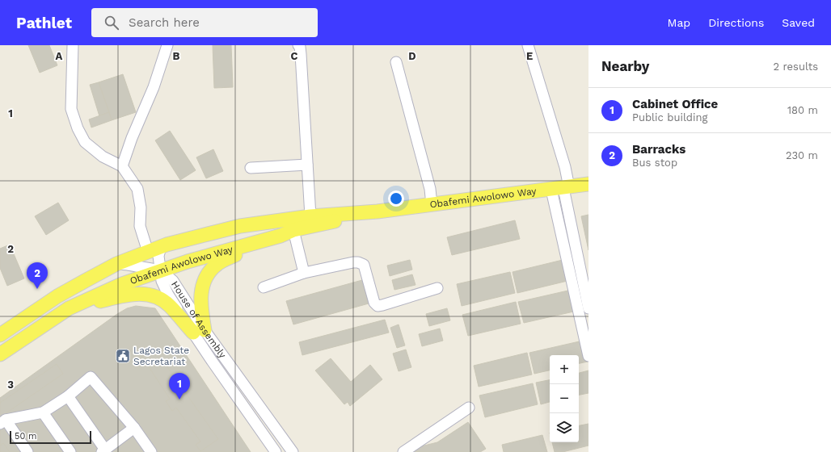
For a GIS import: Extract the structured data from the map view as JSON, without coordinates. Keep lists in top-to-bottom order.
{
  "streets": {
    "main road": ["Obafemi Awolowo Way"],
    "street": ["House of Assembly"]
  },
  "crossings": [
    ["Obafemi Awolowo Way", "House of Assembly"]
  ],
  "places": {
    "public building": ["Lagos State Secretariat"]
  },
  "scale_bar": "50 m",
  "page": {
    "header": "Pathlet",
    "search": "Search here",
    "nav": ["Map", "Directions", "Saved"],
    "heading": ["Nearby", "2 results"],
    "list": [
      {
        "mark": "1",
        "name": "Cabinet Office",
        "note": "Public building",
        "value": "180 m"
      },
      {
        "mark": "2",
        "name": "Barracks",
        "note": "Bus stop",
        "value": "230 m"
      }
    ],
    "pins": ["2", "1"],
    "map_buttons": ["+", "−"],
    "scale": "50 m"
  },
  "grid": {
    "columns": [
      "A",
      "B",
      "C",
      "D",
      "E"
    ],
    "rows": ["1", "2", "3"]
  }
}
